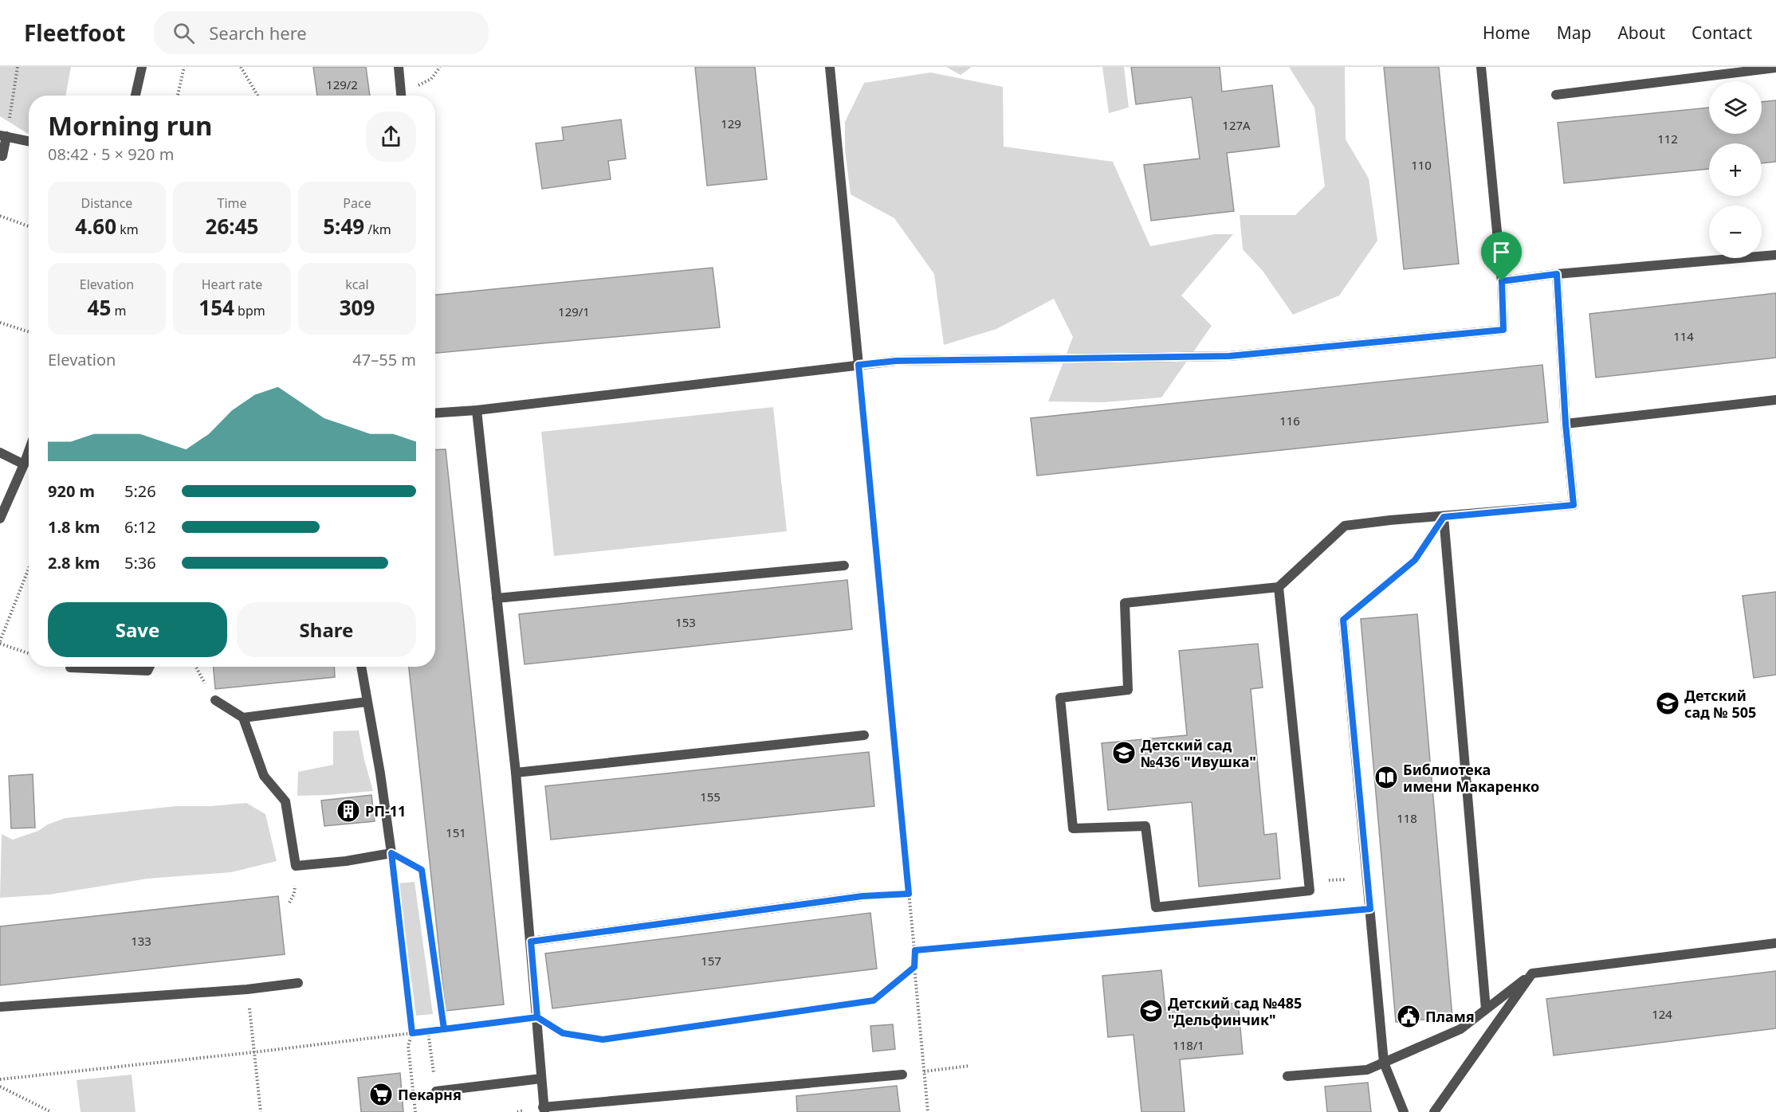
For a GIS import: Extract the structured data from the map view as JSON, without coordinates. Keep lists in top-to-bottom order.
{
  "places": {
    "school or university": ["Детский сад № 505", "Детский сад №436 \"Ивушка\"", "Детский сад №485 \"Дельфинчик\""],
    "library": ["Библиотека имени Макаренко"],
    "building": ["РП-11"],
    "public building": ["Пламя"],
    "supermarket": ["Пекарня"]
  },
  "house_numbers": [
    "129/2",
    "129",
    "127А",
    "112",
    "110",
    "129/1",
    "114",
    "116",
    "153",
    "155",
    "118",
    "151",
    "133",
    "157",
    "124",
    "118/1"
  ],
  "page": {
    "header": "Fleetfoot",
    "search": "Search here",
    "nav": [
      "Home",
      "Map",
      "About",
      "Contact"
    ],
    "map_buttons": ["+", "−"],
    "heading": ["Morning run", "08:42 · 5 × 920 m"],
    "stats": [
      ["Distance", "4.60 km"],
      ["Time", "26:45"],
      ["Pace", "5:49 /km"],
      ["Elevation", "45 m"],
      ["Heart rate", "154 bpm"],
      ["kcal", "309"]
    ],
    "chart": ["Elevation", "47–55 m"],
    "list": [
      {
        "name": "920 m",
        "note": "5:26"
      },
      {
        "name": "1.8 km",
        "note": "6:12"
      },
      {
        "name": "2.8 km",
        "note": "5:36"
      }
    ],
    "buttons": ["Save", "Share"]
  }
}
